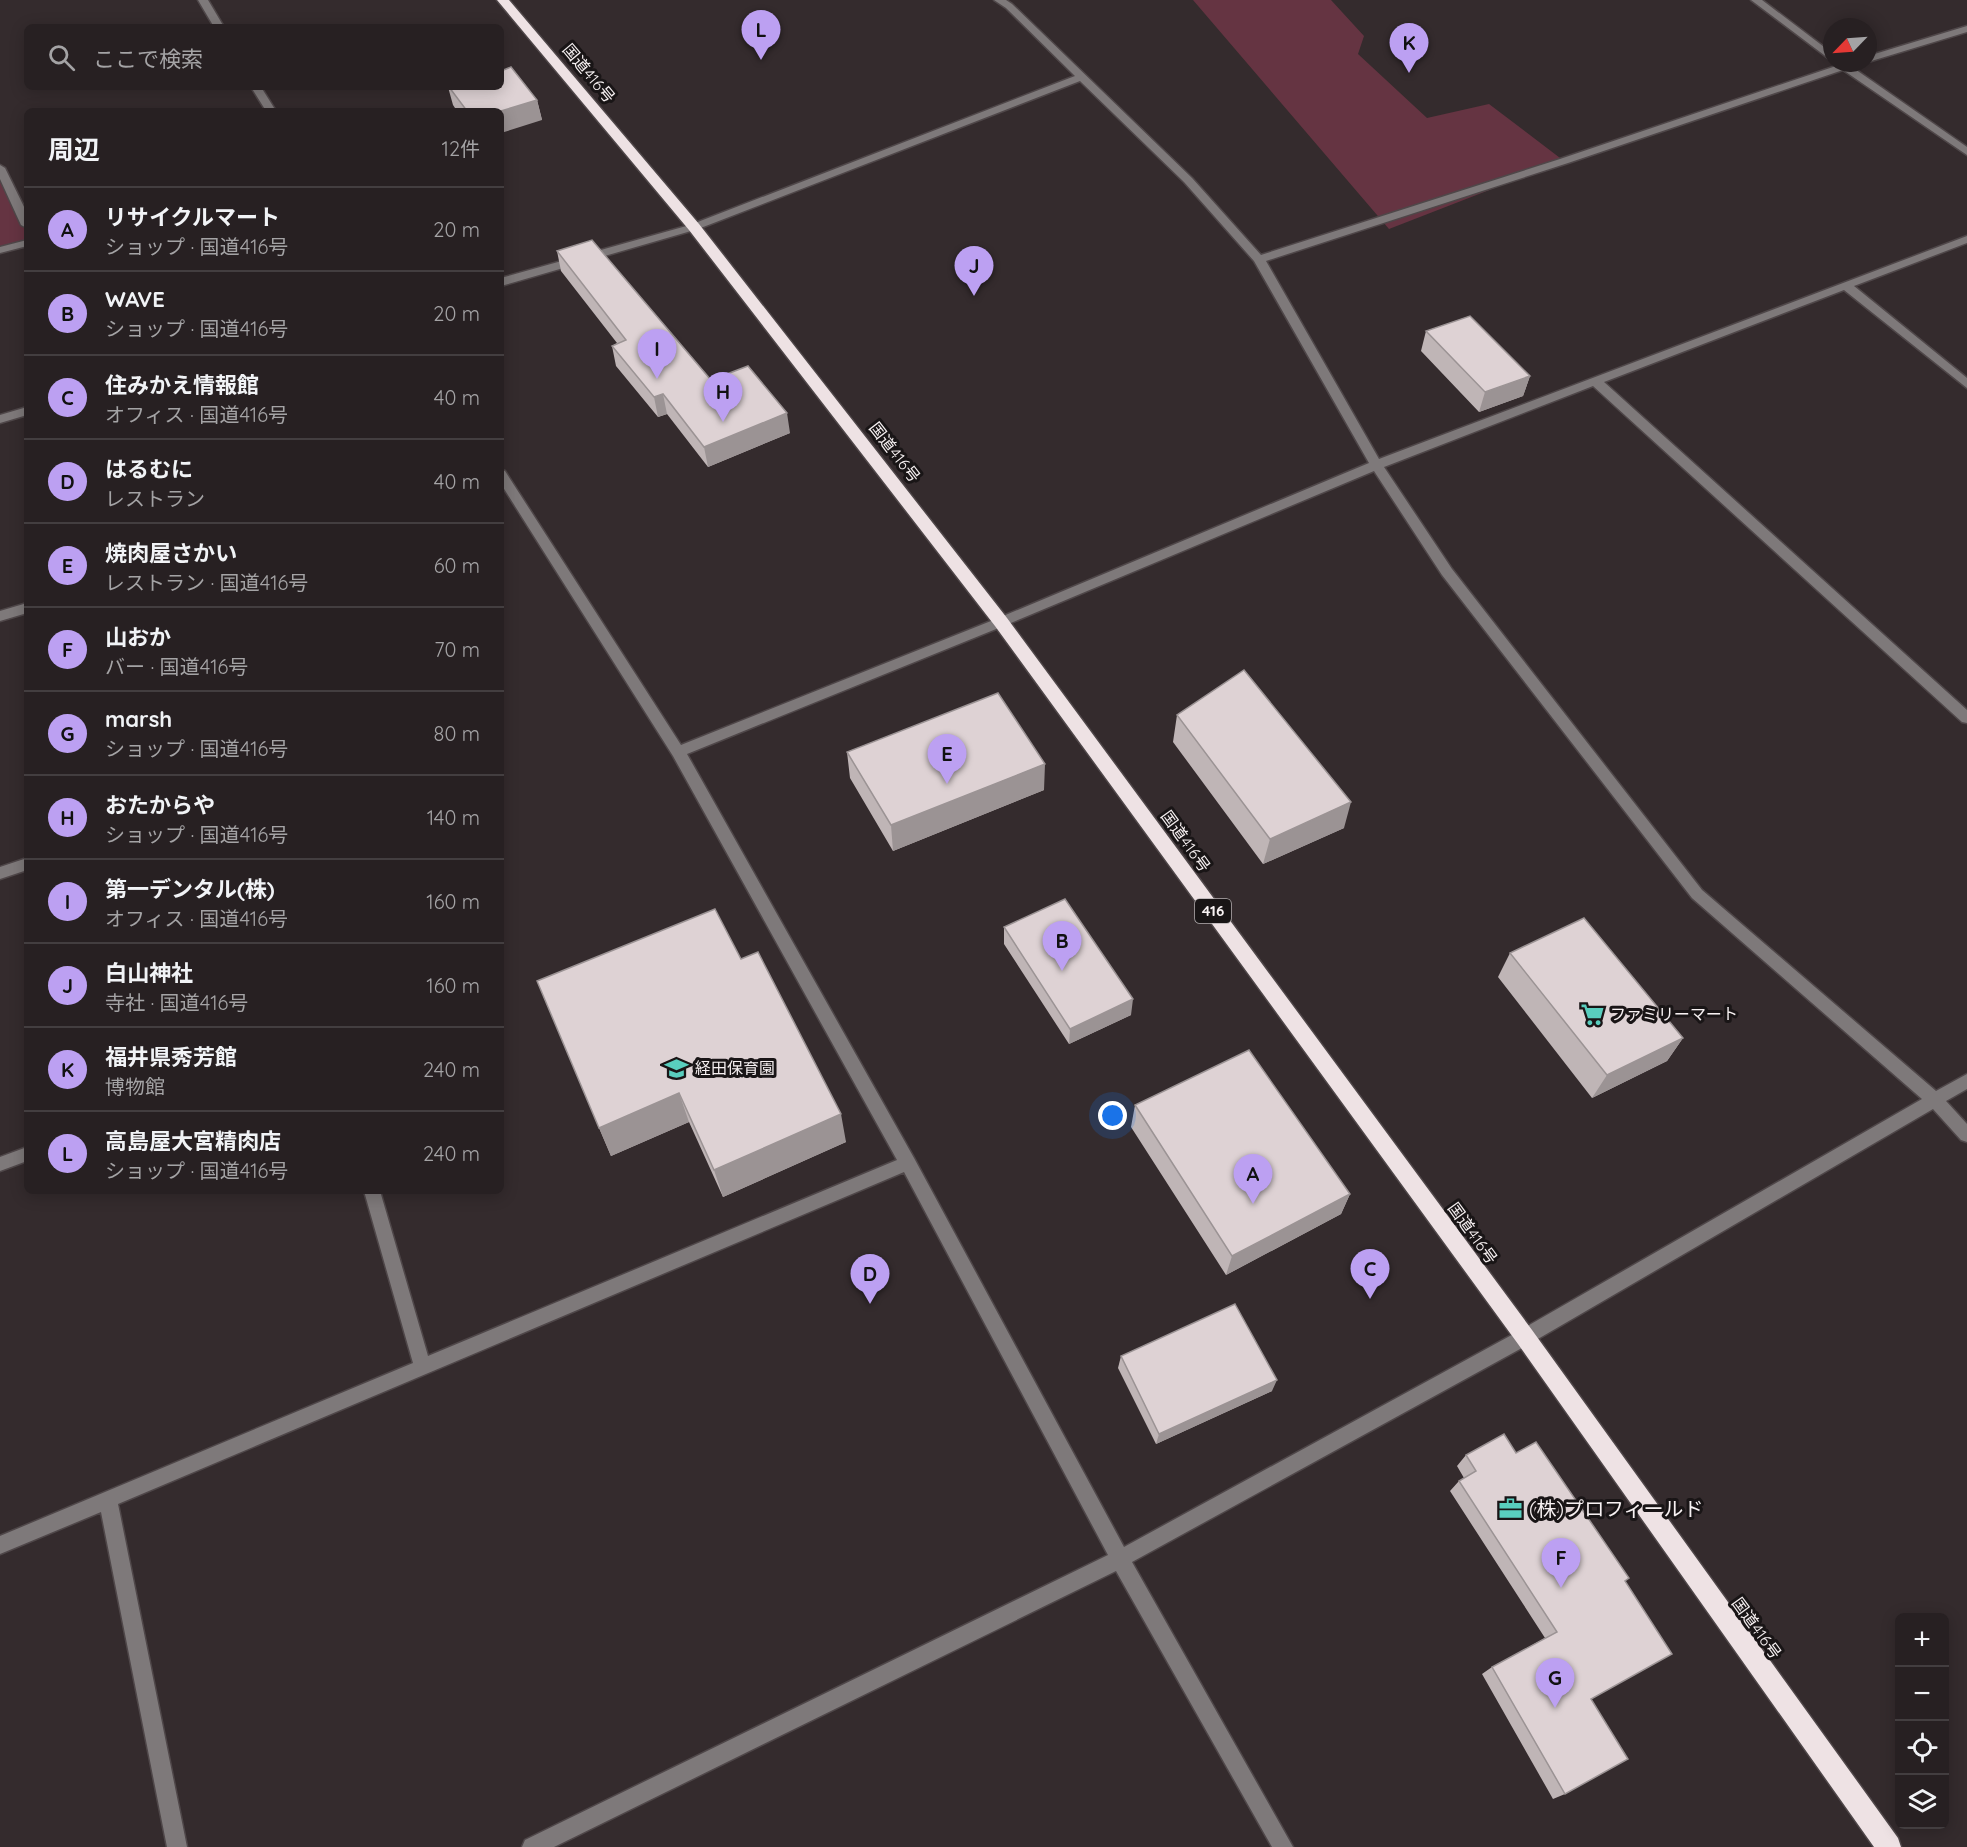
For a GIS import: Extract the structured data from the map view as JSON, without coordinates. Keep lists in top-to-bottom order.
{
  "streets": {
    "highway": ["国道416号", "416"]
  },
  "places": {
    "supermarket": ["ファミリーマート"],
    "school or university": ["経田保育園"],
    "office": ["(株)プロフィールド"]
  },
  "north": "bottom left",
  "page": {
    "pins": [
      "L",
      "K",
      "J",
      "I",
      "H",
      "E",
      "B",
      "A",
      "C",
      "D",
      "F",
      "G"
    ],
    "search": "ここで検索",
    "heading": ["周辺", "12件"],
    "list": [
      {
        "mark": "A",
        "name": "リサイクルマート",
        "note": "ショップ · 国道416号",
        "value": "20 m"
      },
      {
        "mark": "B",
        "name": "WAVE",
        "note": "ショップ · 国道416号",
        "value": "20 m"
      },
      {
        "mark": "C",
        "name": "住みかえ情報館",
        "note": "オフィス · 国道416号",
        "value": "40 m"
      },
      {
        "mark": "D",
        "name": "はるむに",
        "note": "レストラン",
        "value": "40 m"
      },
      {
        "mark": "E",
        "name": "焼肉屋さかい",
        "note": "レストラン · 国道416号",
        "value": "60 m"
      },
      {
        "mark": "F",
        "name": "山おか",
        "note": "バー · 国道416号",
        "value": "70 m"
      },
      {
        "mark": "G",
        "name": "marsh",
        "note": "ショップ · 国道416号",
        "value": "80 m"
      },
      {
        "mark": "H",
        "name": "おたからや",
        "note": "ショップ · 国道416号",
        "value": "140 m"
      },
      {
        "mark": "I",
        "name": "第一デンタル(株)",
        "note": "オフィス · 国道416号",
        "value": "160 m"
      },
      {
        "mark": "J",
        "name": "白山神社",
        "note": "寺社 · 国道416号",
        "value": "160 m"
      },
      {
        "mark": "K",
        "name": "福井県秀芳館",
        "note": "博物館",
        "value": "240 m"
      },
      {
        "mark": "L",
        "name": "高島屋大宮精肉店",
        "note": "ショップ · 国道416号",
        "value": "240 m"
      }
    ],
    "map_buttons": ["+", "−"]
  }
}
